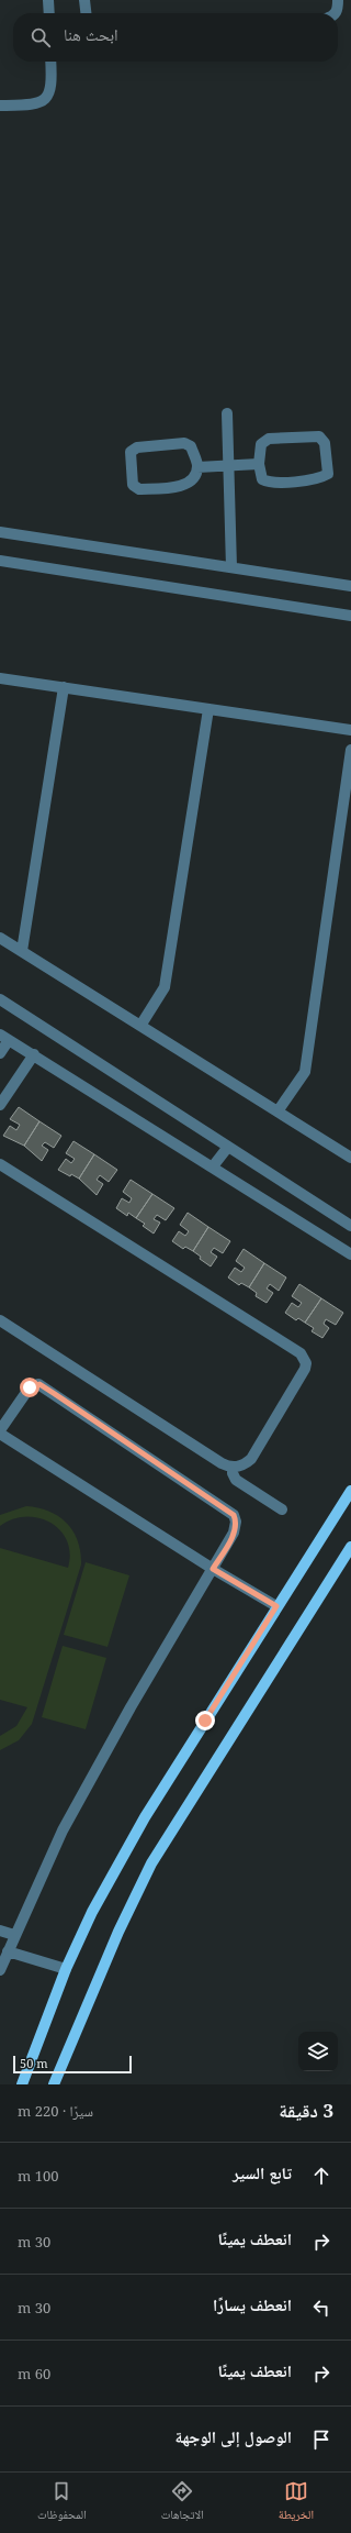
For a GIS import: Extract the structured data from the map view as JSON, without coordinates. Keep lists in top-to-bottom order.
{
  "scale_bar": "50 m",
  "page": {
    "search": "ابحث هنا",
    "scale": "50 m",
    "heading": ["3 دقيقة", "سيرًا · 220 m"],
    "list": [
      ["تابع السير", "100 m"],
      ["انعطف يمينًا", "30 m"],
      ["انعطف يسارًا", "30 m"],
      ["انعطف يمينًا", "60 m"],
      "الوصول إلى الوجهة"
    ],
    "nav": ["الخريطة", "الاتجاهات", "المحفوظات"]
  }
}
